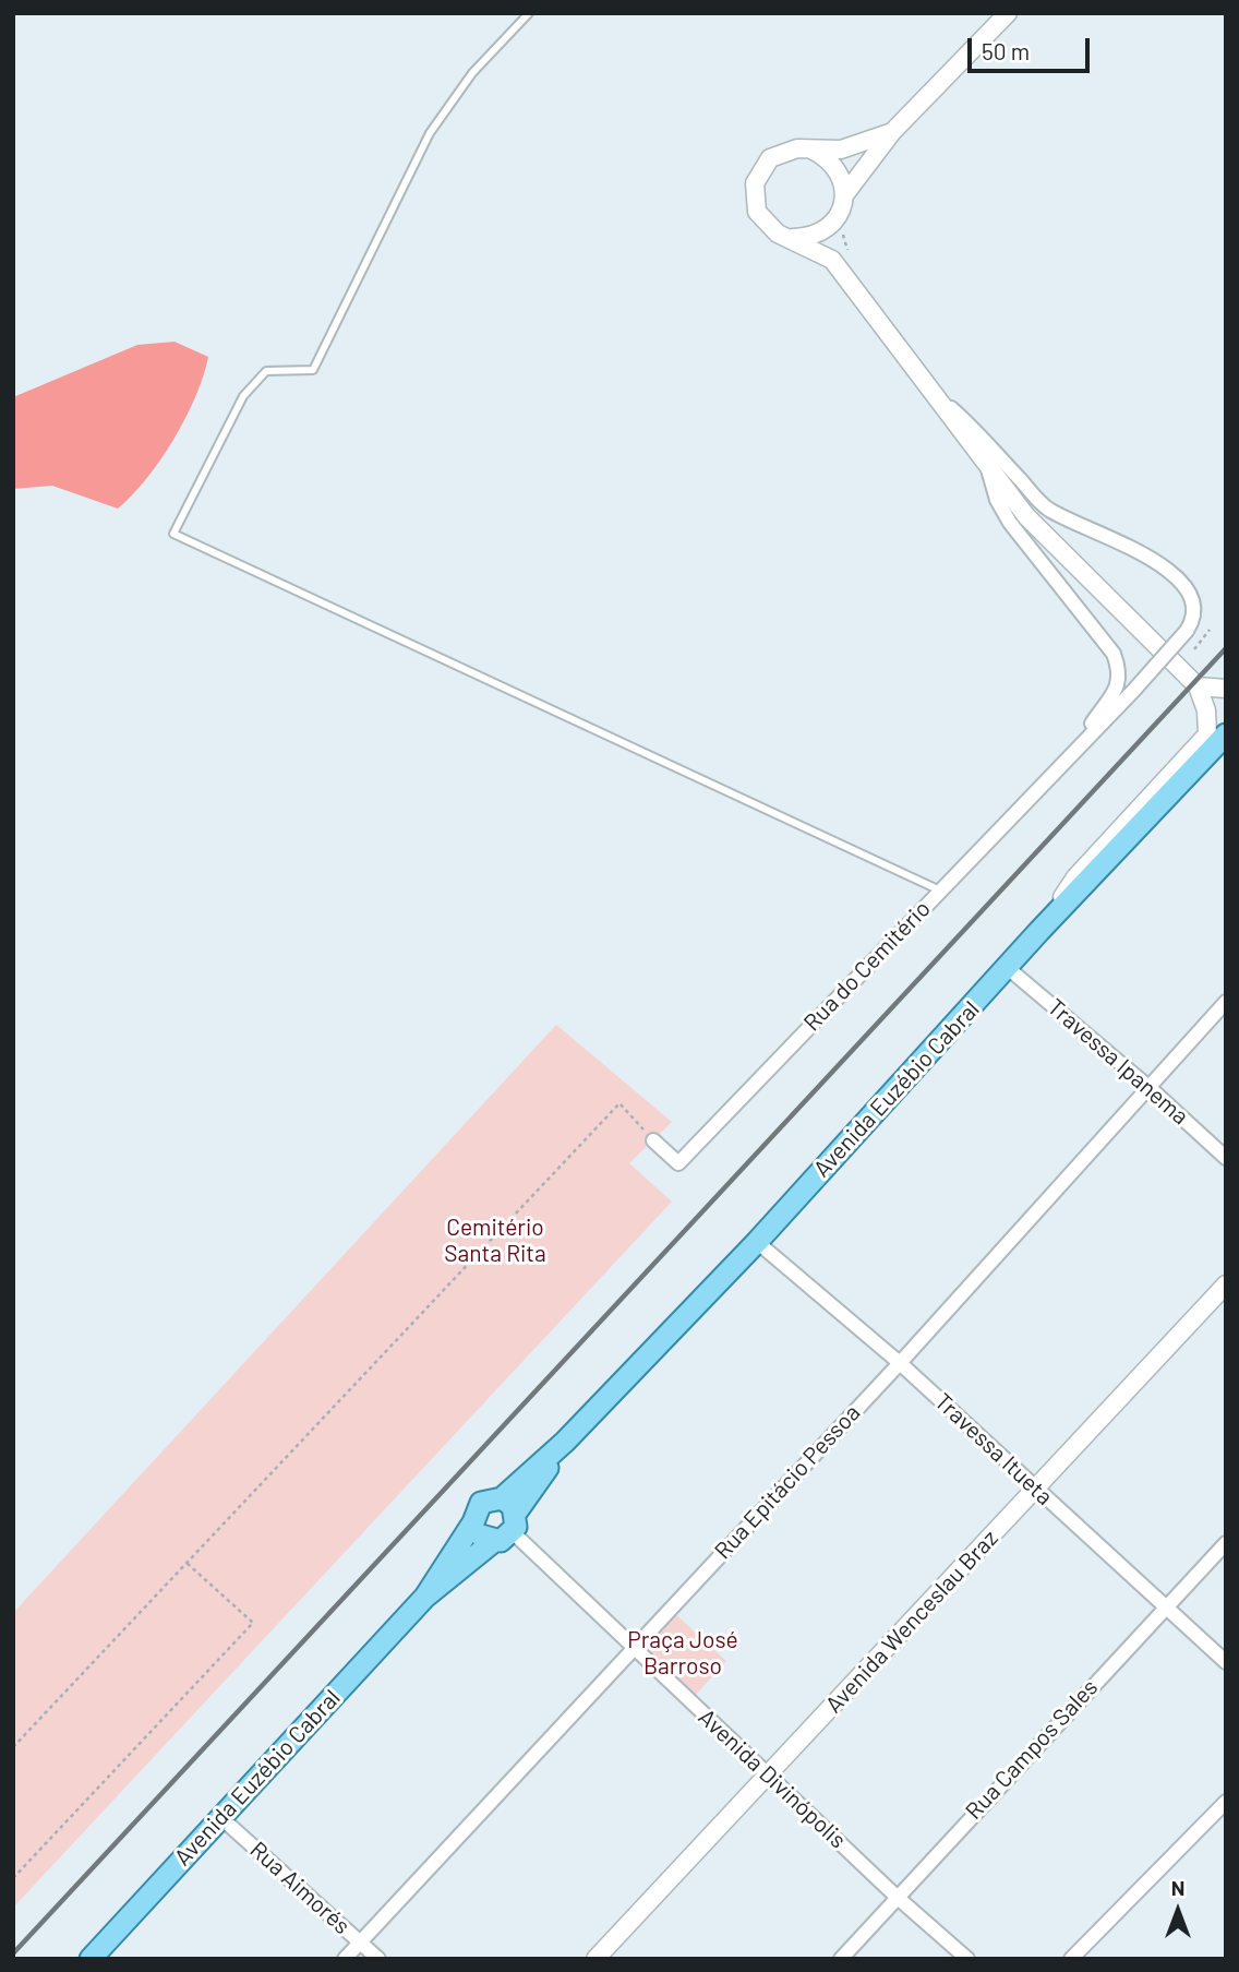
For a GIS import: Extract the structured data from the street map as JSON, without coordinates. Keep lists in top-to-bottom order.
{
  "streets": {
    "main road": ["Avenida Euzébio Cabral"],
    "street": [
      "Rua do Cemitério",
      "Travessa Ipanema",
      "Travessa Itueta",
      "Rua Epitácio Pessoa",
      "Avenida Wenceslau Braz",
      "Rua Campos Sales",
      "Avenida Divinópolis",
      "Rua Aimorés"
    ]
  },
  "crossings": [
    ["Travessa Ipanema", "Avenida Euzébio Cabral"],
    ["Travessa Ipanema", "Rua Epitácio Pessoa"],
    ["Avenida Euzébio Cabral", "Travessa Itueta"],
    ["Avenida Euzébio Cabral", "Avenida Divinópolis"],
    ["Avenida Euzébio Cabral", "Rua Aimorés"],
    ["Travessa Itueta", "Rua Epitácio Pessoa"],
    ["Travessa Itueta", "Avenida Wenceslau Braz"],
    ["Travessa Itueta", "Rua Campos Sales"],
    ["Rua Epitácio Pessoa", "Avenida Divinópolis"],
    ["Rua Epitácio Pessoa", "Rua Aimorés"],
    ["Avenida Wenceslau Braz", "Avenida Divinópolis"],
    ["Rua Campos Sales", "Avenida Divinópolis"]
  ],
  "parks": ["Cemitério Santa Rita", "Praça José Barroso"],
  "scale_bar": "50 m",
  "north": "top"
}
